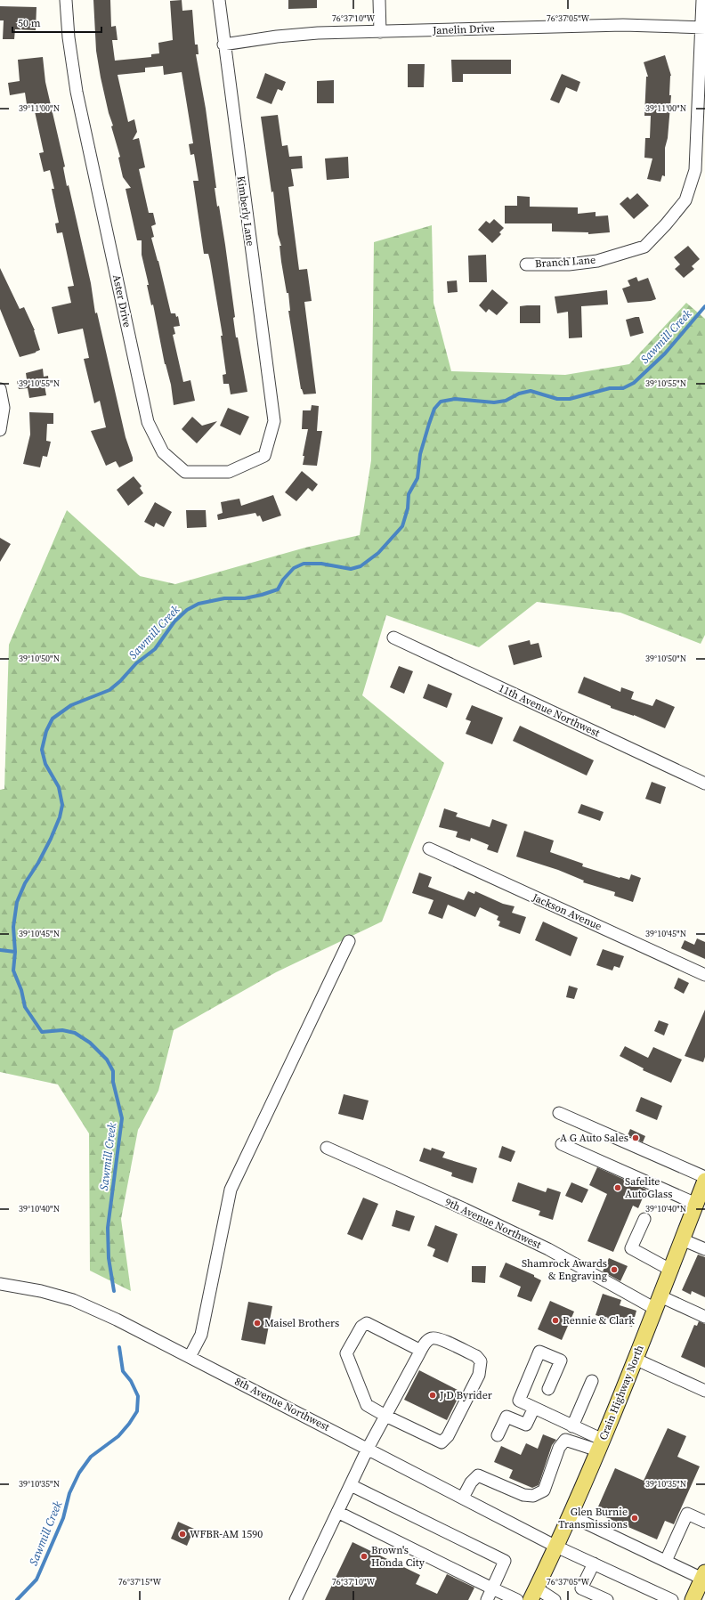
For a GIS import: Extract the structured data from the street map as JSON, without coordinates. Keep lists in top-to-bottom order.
{
  "streets": {
    "main road": ["Crain Highway North"],
    "street": [
      "Janelin Drive",
      "Kimberly Lane",
      "Branch Lane",
      "Aster Drive",
      "11th Avenue Northwest",
      "Jackson Avenue",
      "9th Avenue Northwest",
      "8th Avenue Northwest"
    ]
  },
  "crossings": [
    ["Janelin Drive", "Kimberly Lane"],
    ["Janelin Drive", "Branch Lane"],
    ["Kimberly Lane", "Aster Drive"],
    ["9th Avenue Northwest", "Crain Highway North"],
    ["Crain Highway North", "8th Avenue Northwest"]
  ],
  "water": ["Sawmill Creek"],
  "places": [
    "A G Auto Sales",
    "Safelite AutoGlass",
    "Shamrock Awards & Engraving",
    "Rennie & Clark",
    "Maisel Brothers",
    "J D Byrider",
    "Glen Burnie Transmissions",
    "WFBR-AM 1590",
    "Brown's Honda City"
  ],
  "scale_bar": "50 m",
  "coordinates": [
    "76°37'10\"W",
    "76°37'05\"W",
    "39°11'00\"N",
    "39°10'55\"N",
    "39°10'50\"N",
    "39°10'45\"N",
    "39°10'40\"N",
    "39°10'35\"N",
    "76°37'15\"W"
  ]
}
